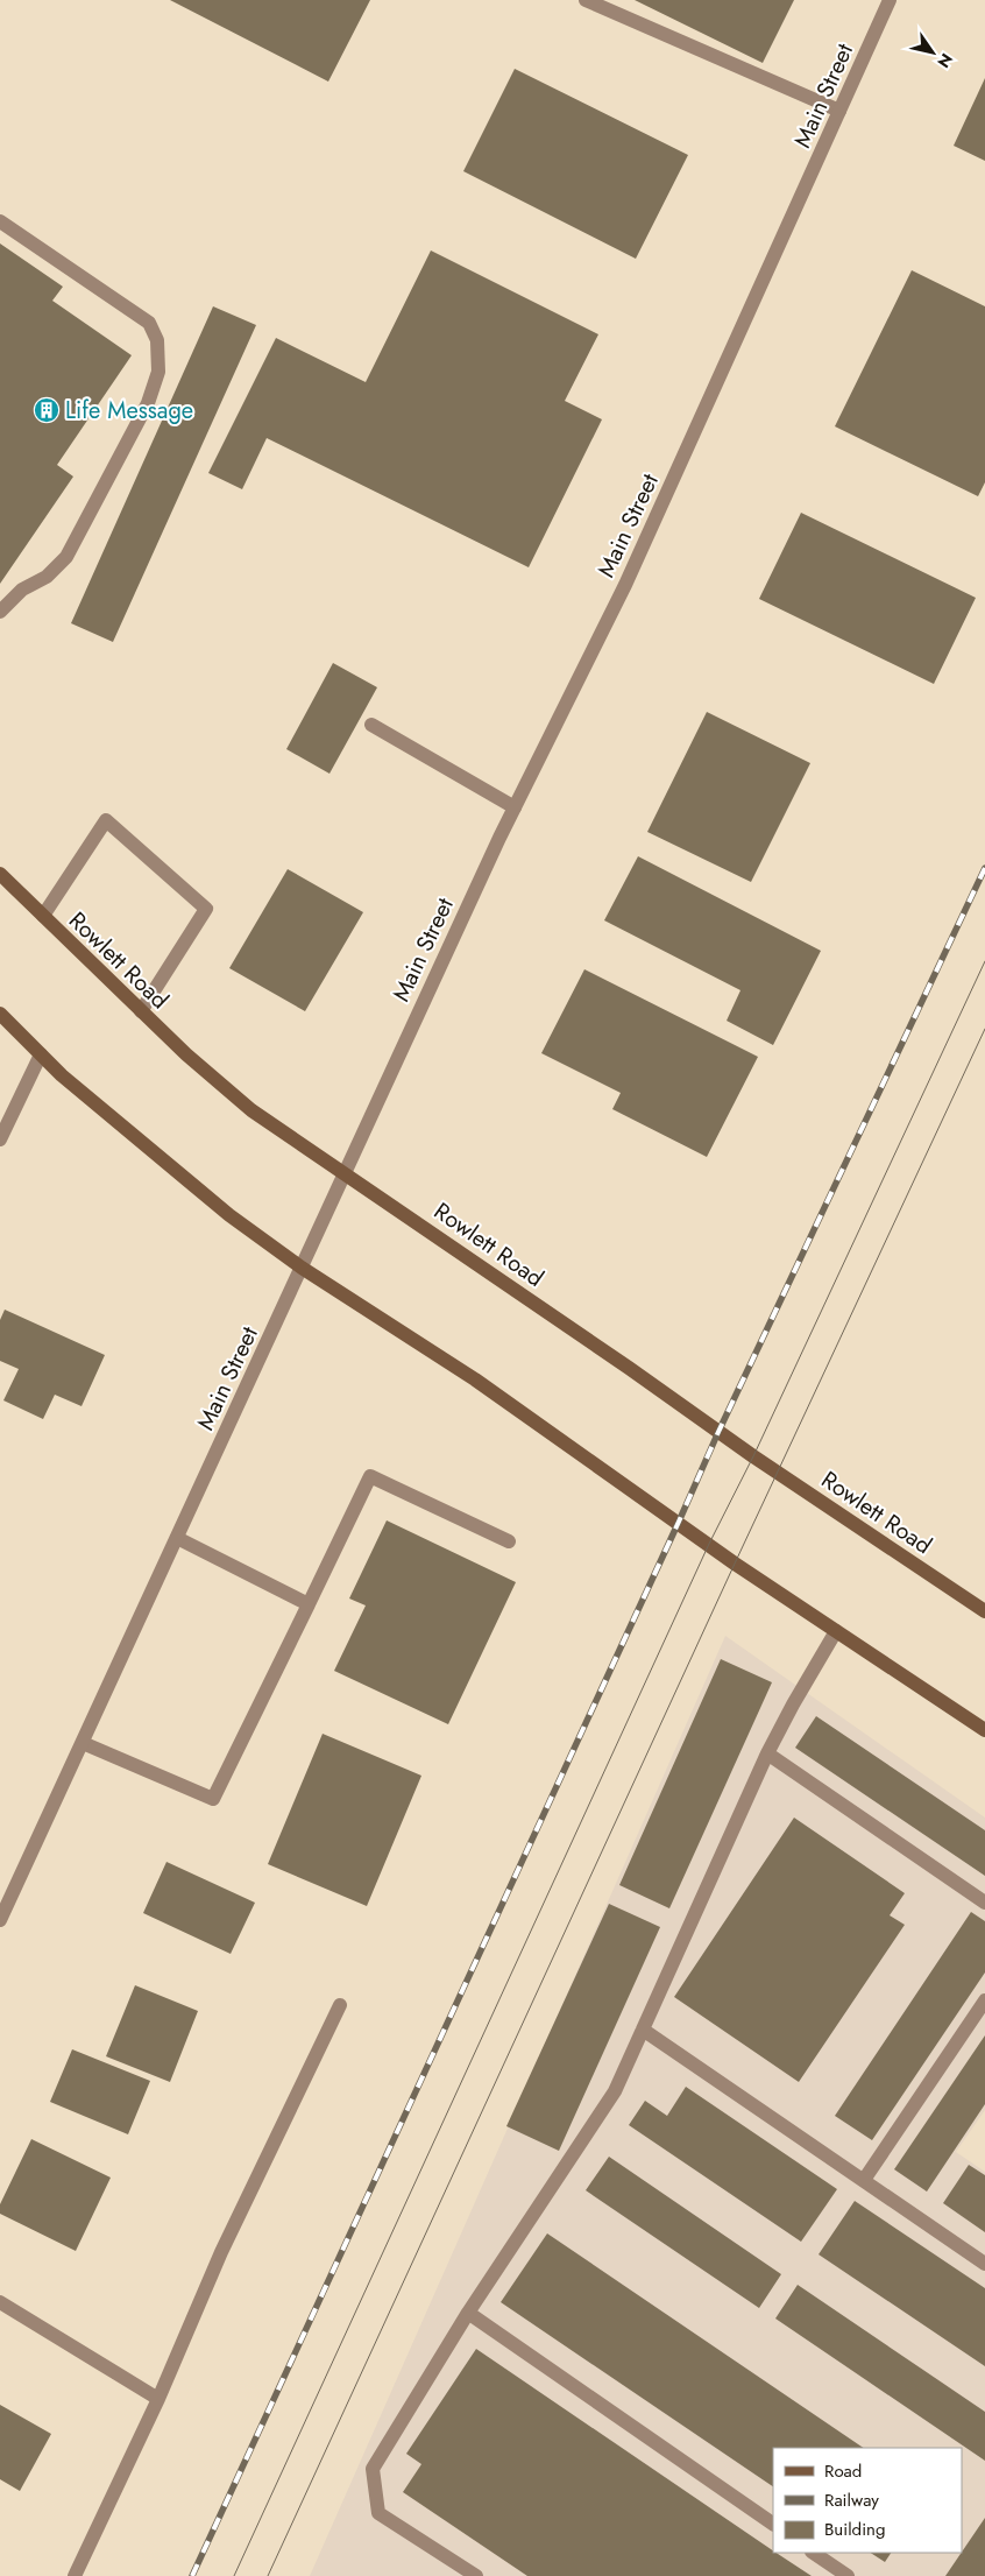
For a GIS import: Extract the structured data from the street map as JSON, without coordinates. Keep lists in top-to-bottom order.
{
  "streets": {
    "main road": ["Rowlett Road"],
    "street": ["Main Street"]
  },
  "crossings": [
    ["Main Street", "Rowlett Road"]
  ],
  "places": {
    "building": ["Life Message"]
  },
  "legend": ["Road", "Railway", "Building"],
  "north": "bottom right"
}
